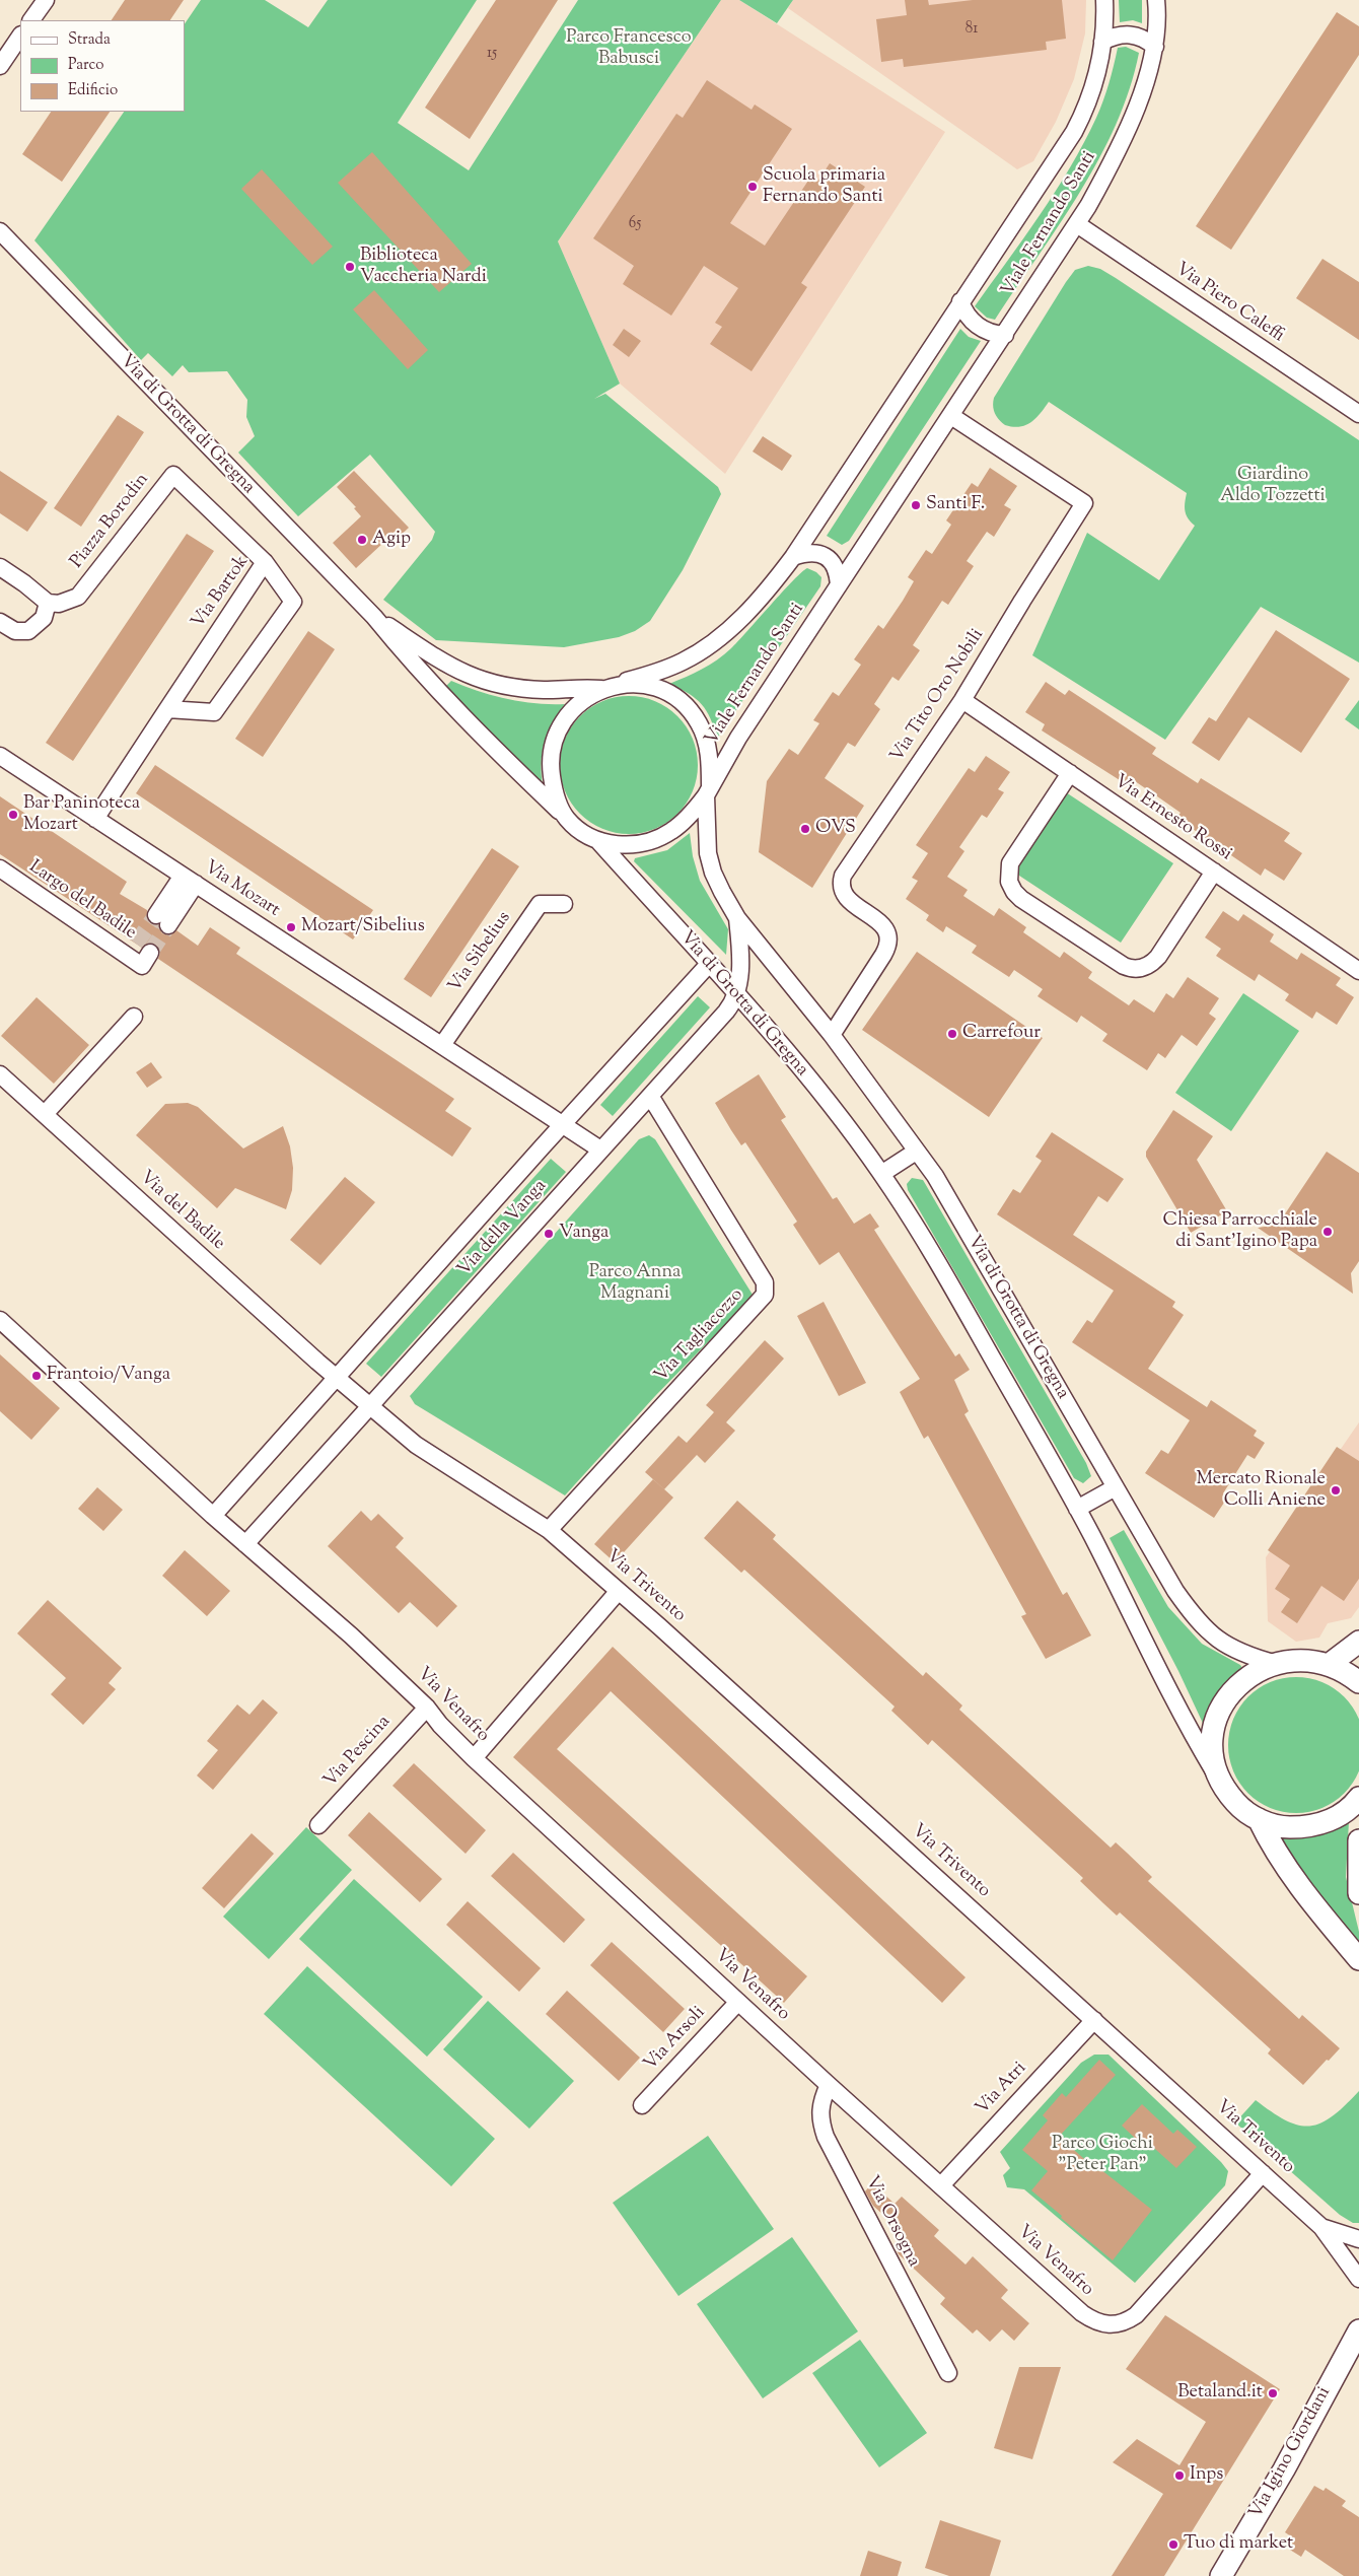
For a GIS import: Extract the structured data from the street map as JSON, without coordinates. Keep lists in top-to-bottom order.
{
  "streets": {
    "street": [
      "Viale Fernando Santi",
      "Via Piero Caleffi",
      "Via di Grotta di Gregna",
      "Piazza Borodin",
      "Via Bartok",
      "Via Tito Oro Nobili",
      "Via Ernesto Rossi",
      "Via Mozart",
      "Largo del Badile",
      "Via Sibelius",
      "Via del Badile",
      "Via della Vanga",
      "Via Tagliacozzo",
      "Via Trivento",
      "Via Venafro",
      "Via Pescina",
      "Via Arsoli",
      "Via Atri",
      "Via Orsogna",
      "Via Igino Giordani"
    ]
  },
  "crossings": [
    ["Viale Fernando Santi", "Via Piero Caleffi"],
    ["Viale Fernando Santi", "Via di Grotta di Gregna"],
    ["Viale Fernando Santi", "Via Tito Oro Nobili"],
    ["Via di Grotta di Gregna", "Via Tito Oro Nobili"],
    ["Via di Grotta di Gregna", "Via della Vanga"],
    ["Piazza Borodin", "Via Bartok"],
    ["Via Bartok", "Via Mozart"],
    ["Via Tito Oro Nobili", "Via Ernesto Rossi"],
    ["Via Mozart", "Via Sibelius"],
    ["Via Mozart", "Via della Vanga"],
    ["Via del Badile", "Via della Vanga"],
    ["Via del Badile", "Via Trivento"],
    ["Via della Vanga", "Via Tagliacozzo"],
    ["Via della Vanga", "Via Venafro"],
    ["Via Tagliacozzo", "Via Trivento"],
    ["Via Trivento", "Via Venafro"],
    ["Via Trivento", "Via Atri"],
    ["Via Venafro", "Via Pescina"],
    ["Via Venafro", "Via Arsoli"],
    ["Via Venafro", "Via Atri"],
    ["Via Venafro", "Via Orsogna"]
  ],
  "parks": [
    "Parco Francesco Babusci",
    "Giardino Aldo Tozzetti",
    "Parco Anna Magnani",
    "Parco Giochi \"Peter Pan\""
  ],
  "places": [
    "Scuola primaria Fernando Santi",
    "Biblioteca Vaccheria Nardi",
    "Santi F.",
    "Agip",
    "Bar Paninoteca Mozart",
    "OVS",
    "Mozart/Sibelius",
    "Carrefour",
    "Chiesa Parrocchiale di Sant'Igino Papa",
    "Vanga",
    "Frantoio/Vanga",
    "Mercato Rionale Colli Aniene",
    "Betaland.it",
    "Inps",
    "Tuo dì market"
  ],
  "house_numbers": ["81", "15", "65"],
  "legend": ["Strada", "Parco", "Edificio"]
}
